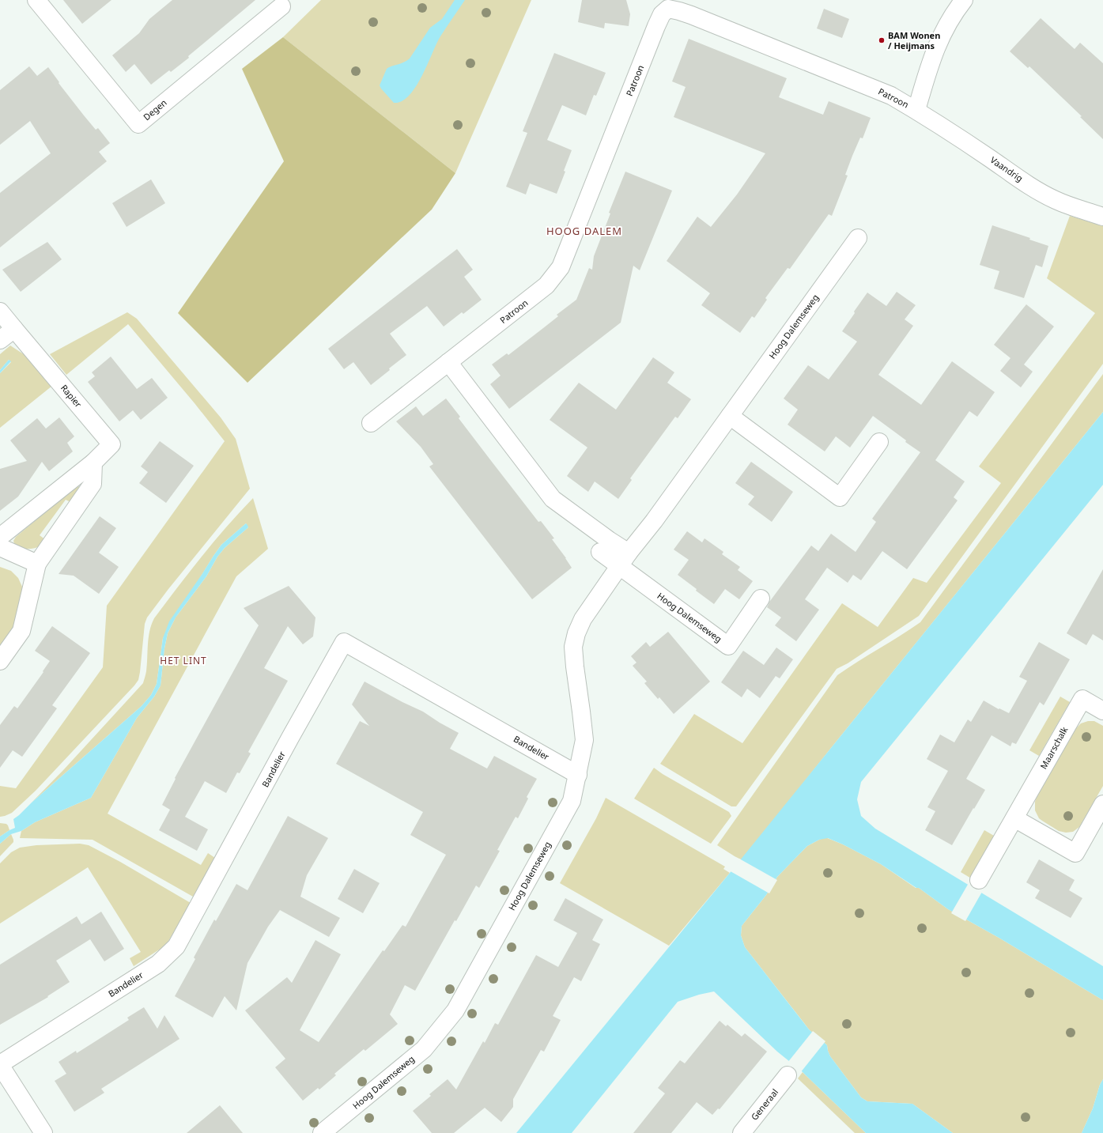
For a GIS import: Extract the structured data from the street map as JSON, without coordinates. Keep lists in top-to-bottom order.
{
  "streets": {
    "street": [
      "Patroon",
      "Degen",
      "Vaandrig",
      "Hoog Dalemseweg",
      "Rapier",
      "Bandelier",
      "Maarschalk",
      "Generaal"
    ]
  },
  "crossings": [
    ["Patroon", "Vaandrig"],
    ["Hoog Dalemseweg", "Bandelier"]
  ],
  "districts": ["HOOG DALEM", "HET LINT"],
  "places": ["BAM Wonen / Heijmans"]
}
